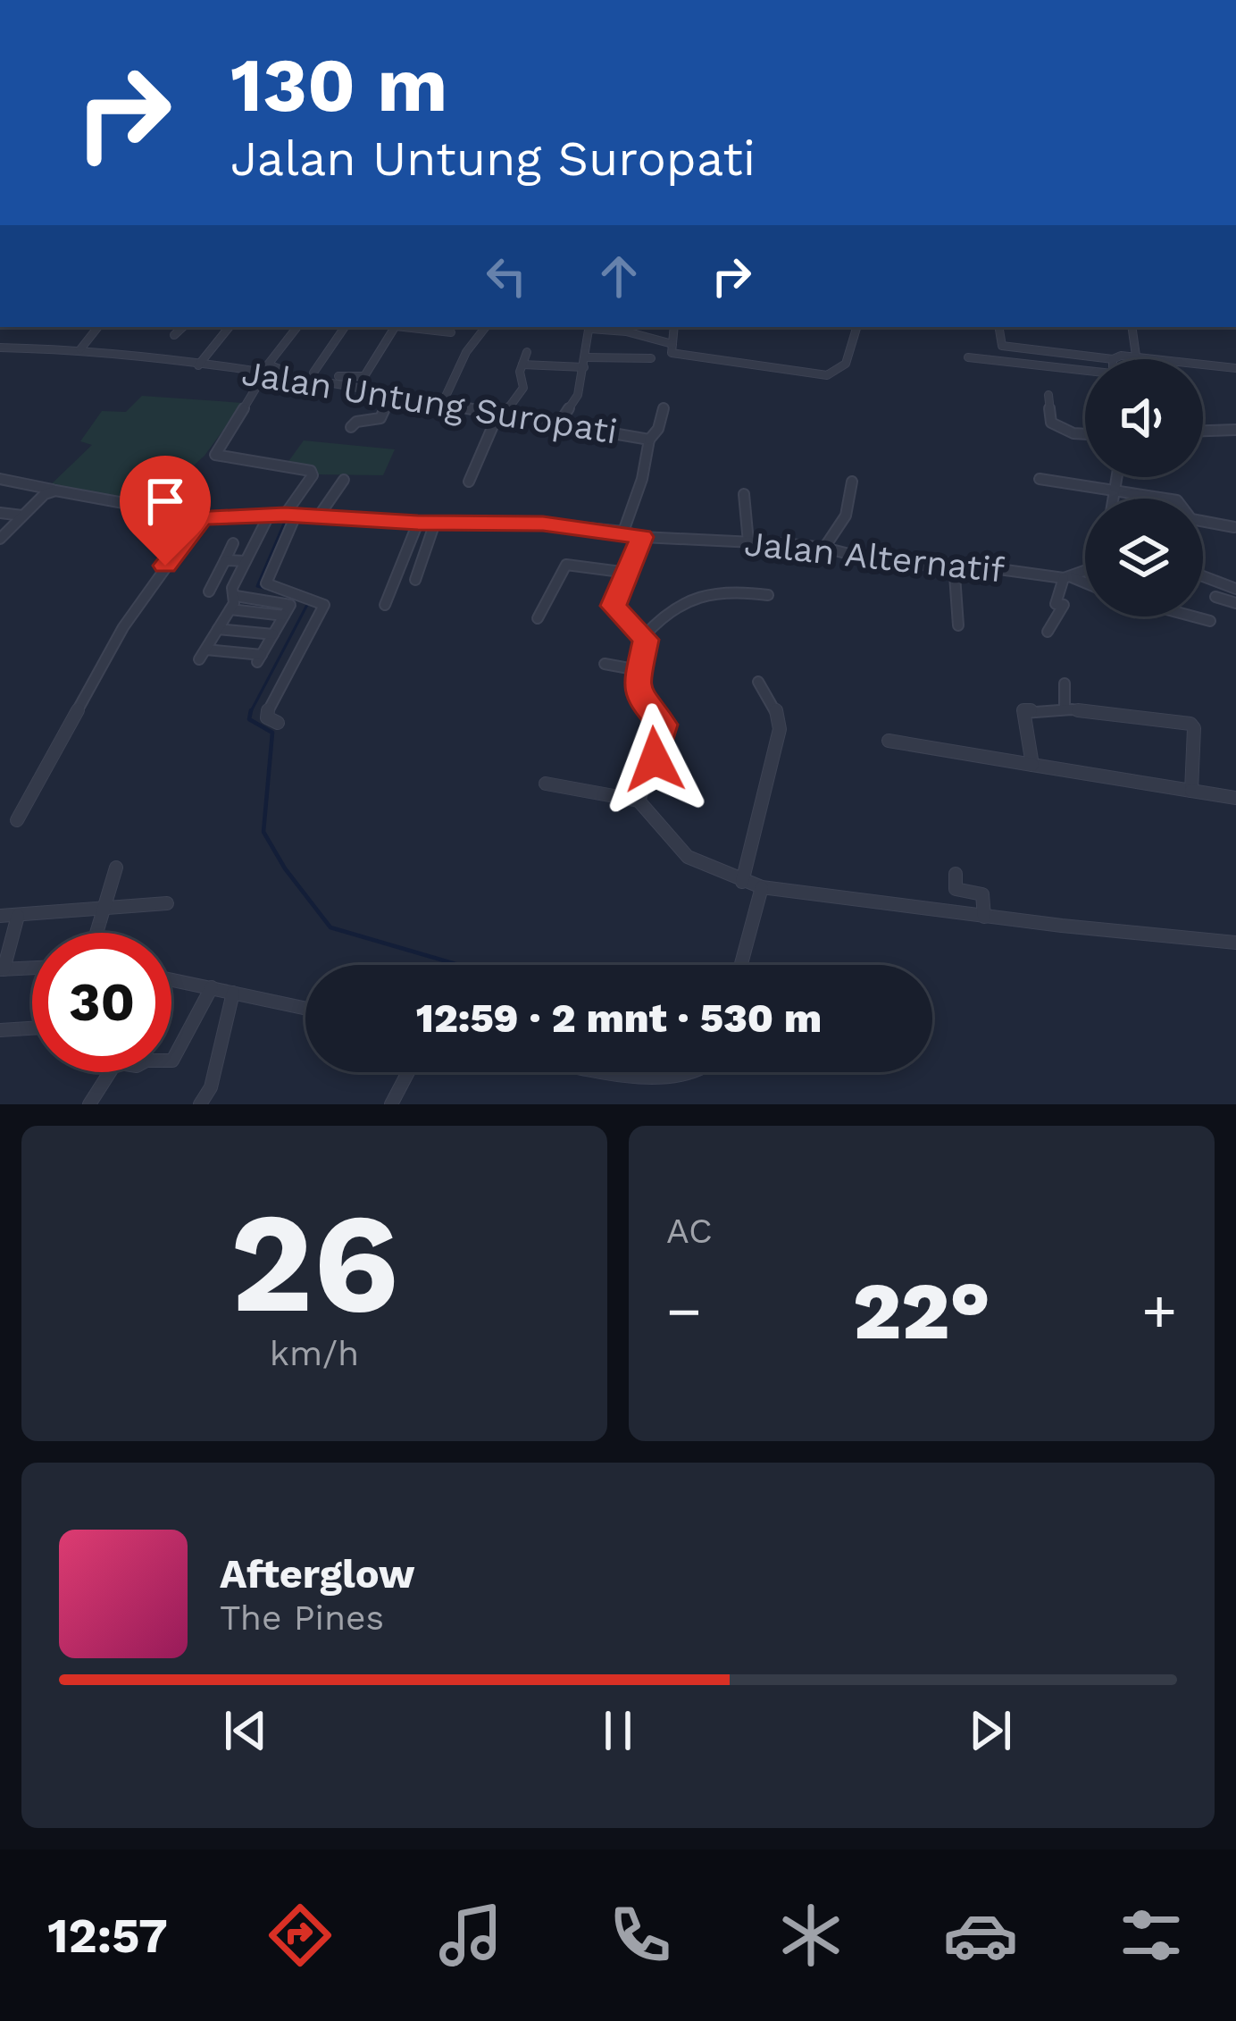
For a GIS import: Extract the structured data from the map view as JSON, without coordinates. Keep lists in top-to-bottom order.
{
  "streets": {
    "street": ["Jalan Untung Suropati", "Jalan Alternatif"]
  },
  "page": {
    "turn": ["130 m", "Jalan Untung Suropati"],
    "limit": "30",
    "trip": "12:59 · 2 mnt · 530 m",
    "tile": [
      ["26", "km/h"],
      "AC"
    ],
    "heat": ["−", "22°", "+"],
    "song": ["Afterglow", "The Pines"],
    "tabs": "12:57"
  }
}
